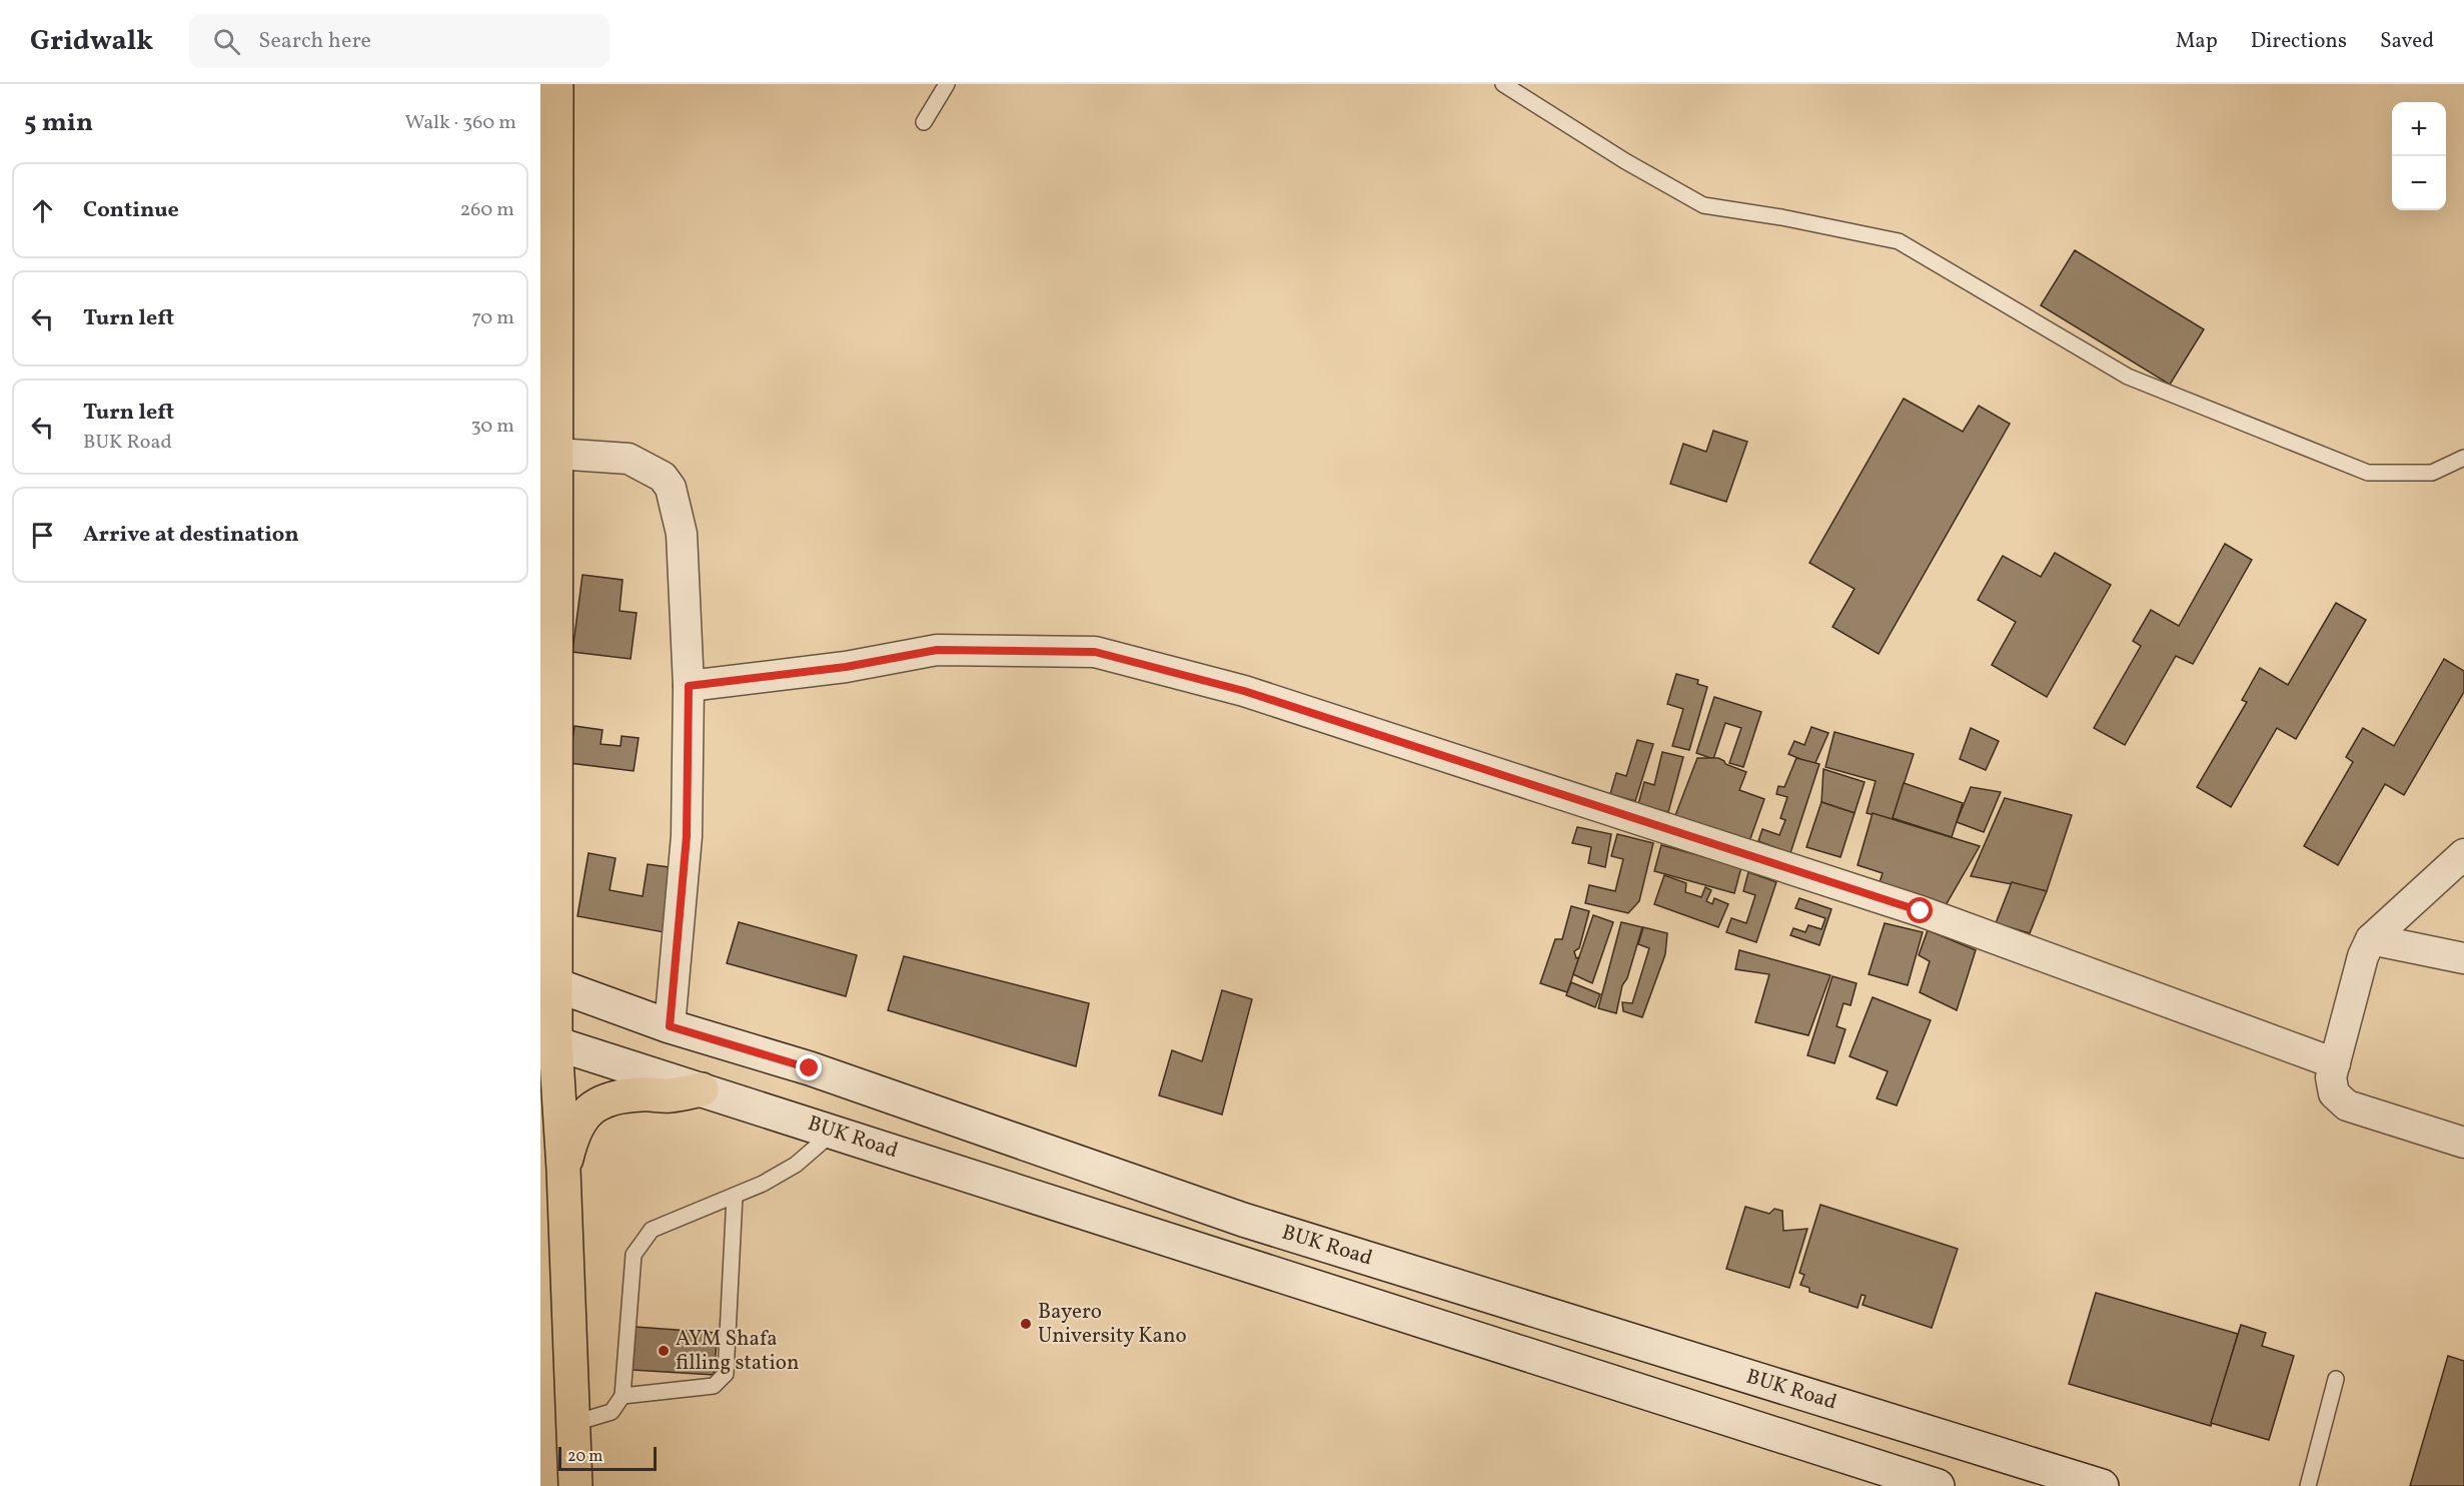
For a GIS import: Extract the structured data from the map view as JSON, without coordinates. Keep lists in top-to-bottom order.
{
  "streets": {
    "main road": ["BUK Road"]
  },
  "places": ["Bayero University Kano", "AYM Shafa filling station"],
  "scale_bar": "20 m",
  "page": {
    "header": "Gridwalk",
    "search": "Search here",
    "nav": ["Map", "Directions", "Saved"],
    "heading": ["5 min", "Walk · 360 m"],
    "map_buttons": ["+", "−"],
    "list": [
      ["Continue", "260 m"],
      ["Turn left", "70 m"],
      ["Turn left", "BUK Road", "30 m"],
      "Arrive at destination"
    ],
    "scale": "20 m"
  }
}
